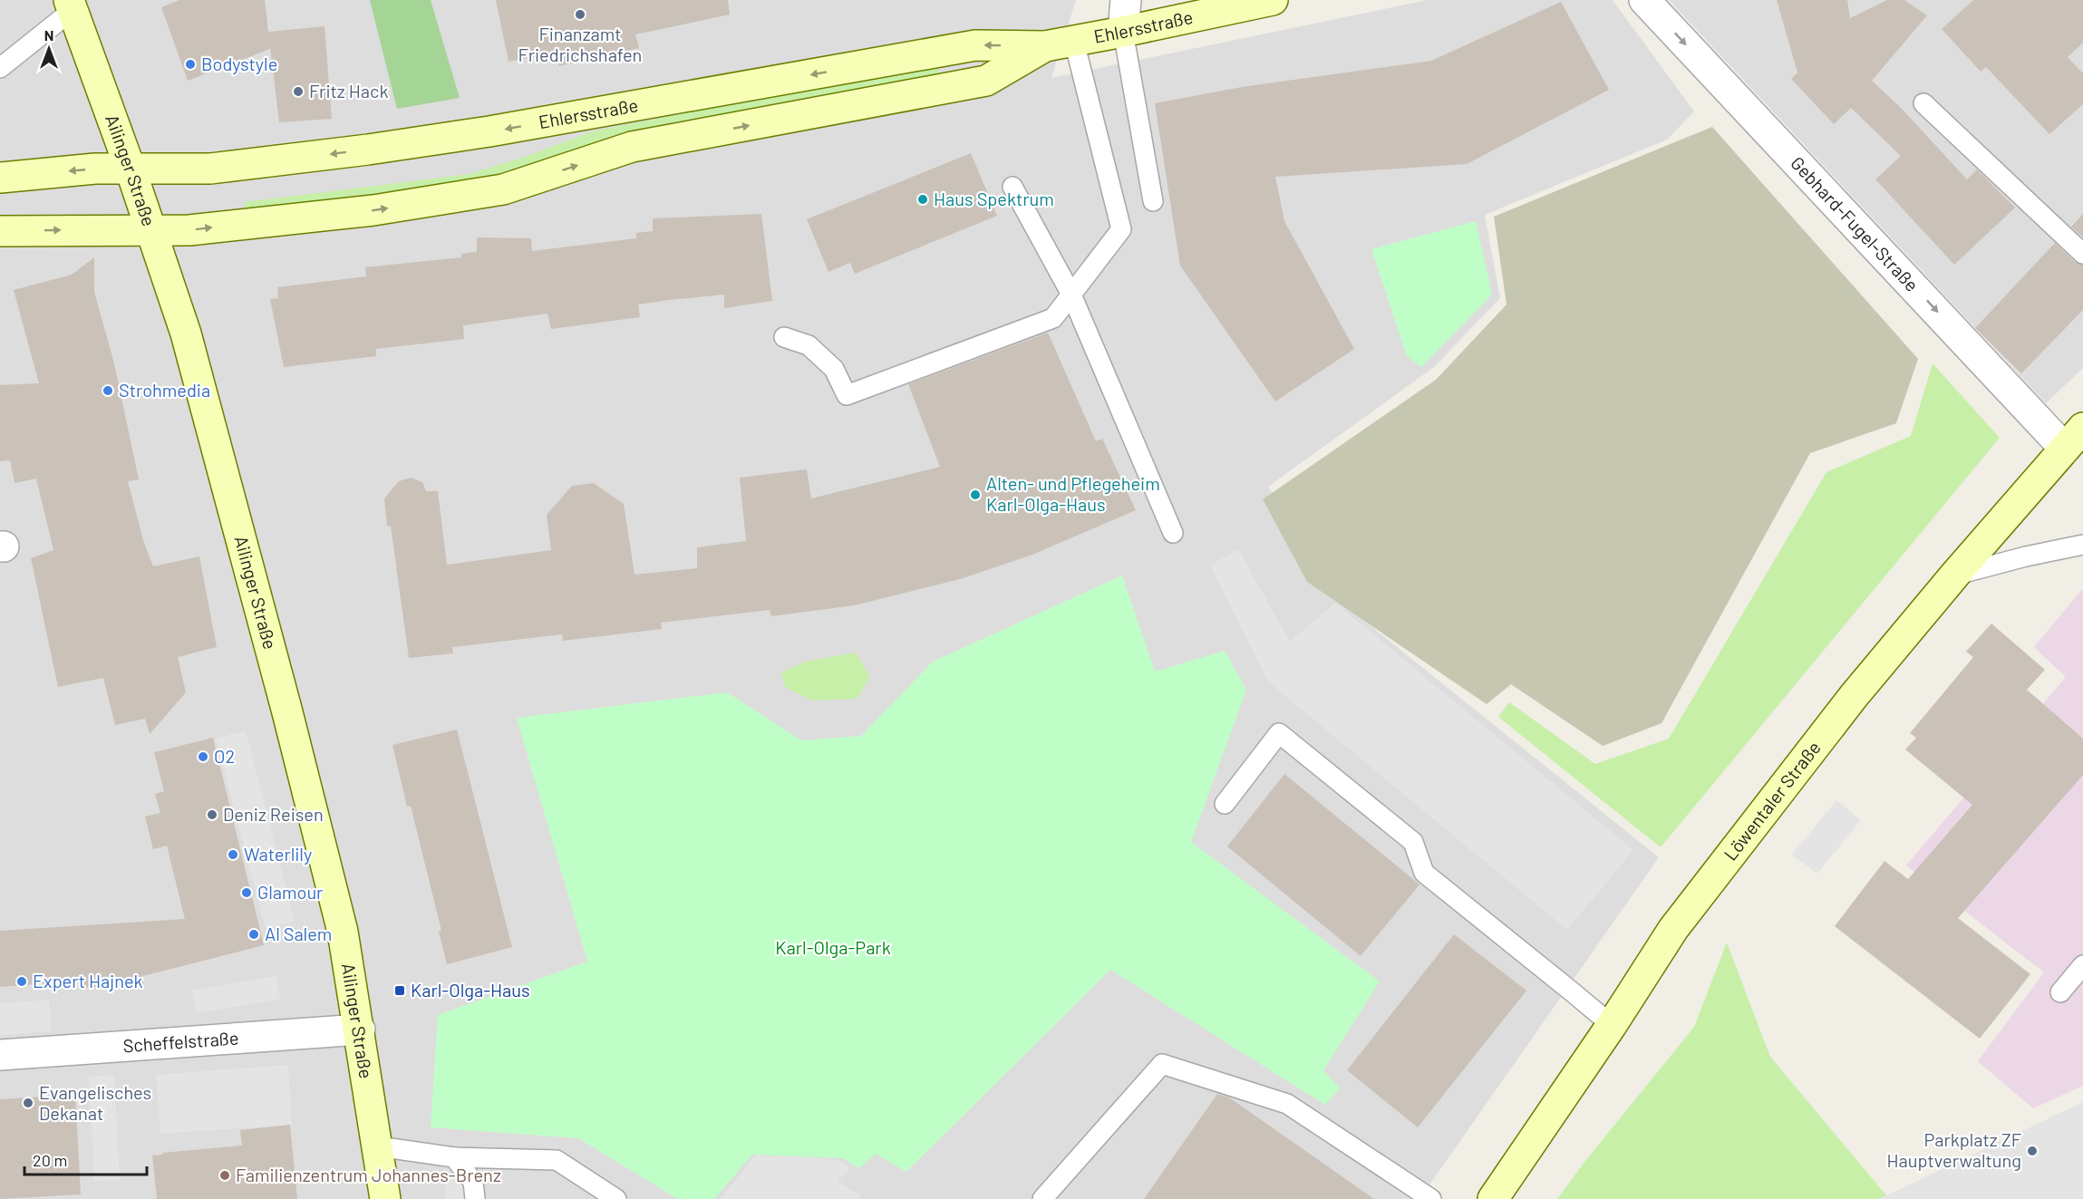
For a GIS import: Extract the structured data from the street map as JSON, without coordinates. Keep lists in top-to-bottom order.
{
  "streets": {
    "street": [
      "Ehlersstraße",
      "Ailinger Straße",
      "Gebhard-Fugel-Straße",
      "Löwentaler Straße",
      "Scheffelstraße"
    ]
  },
  "crossings": [
    ["Ehlersstraße", "Ailinger Straße"],
    ["Ailinger Straße", "Scheffelstraße"],
    ["Gebhard-Fugel-Straße", "Löwentaler Straße"]
  ],
  "one_way": ["Gebhard-Fugel-Straße"],
  "parks": ["Karl-Olga-Park"],
  "places": {
    "other": [
      "Finanzamt Friedrichshafen",
      "Bodystyle",
      "Fritz Hack",
      "Haus Spektrum",
      "Strohmedia",
      "Alten- und Pflegeheim Karl-Olga-Haus",
      "O2",
      "Deniz Reisen",
      "Waterlily",
      "Glamour",
      "Al Salem",
      "Expert Hajnek",
      "Evangelisches Dekanat",
      "Parkplatz ZF Hauptverwaltung",
      "Familienzentrum Johannes-Brenz"
    ],
    "transit": ["Karl-Olga-Haus"]
  },
  "scale_bar": "20 m",
  "north": "top"
}
